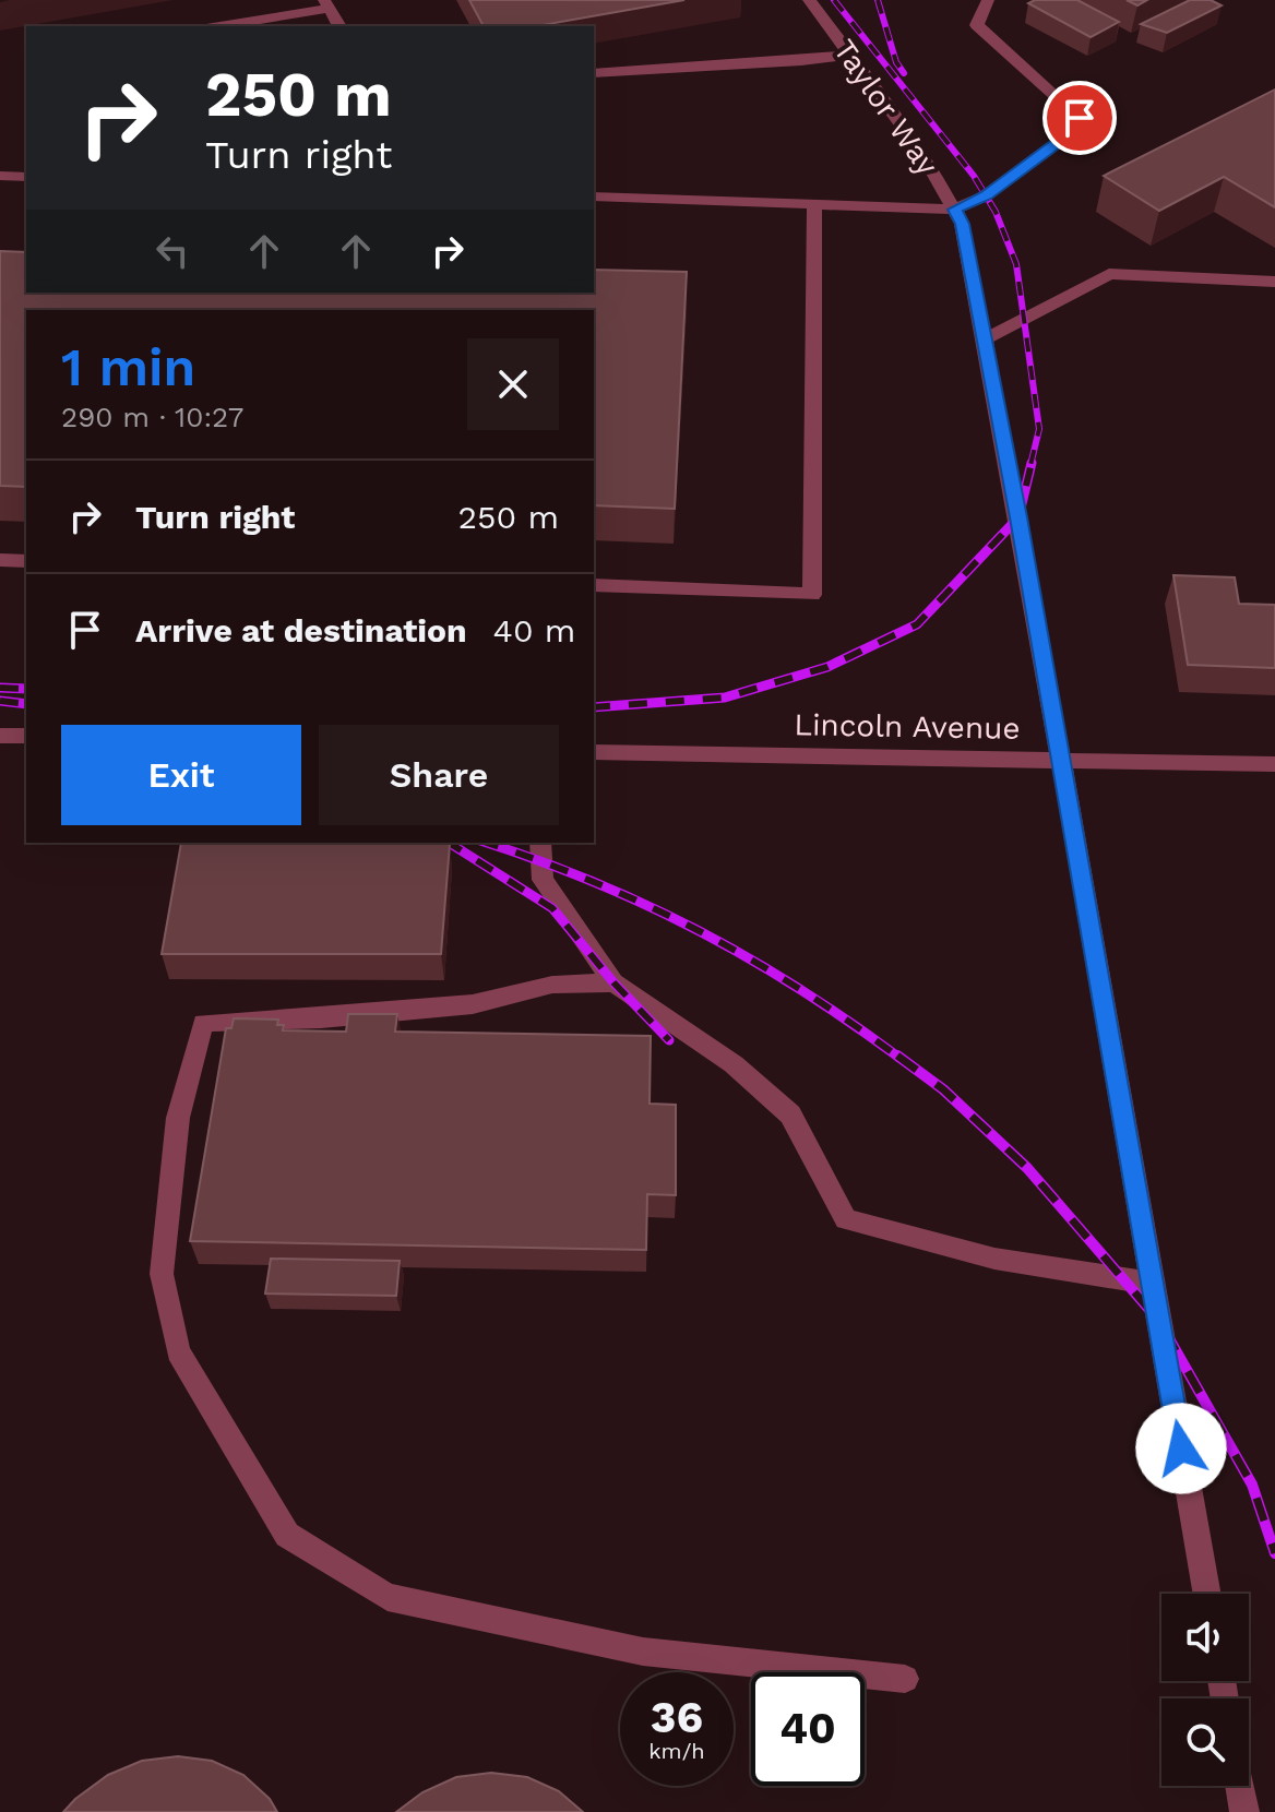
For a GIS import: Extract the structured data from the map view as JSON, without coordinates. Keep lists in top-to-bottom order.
{
  "streets": {
    "street": ["Taylor Way", "Lincoln Avenue"]
  },
  "crossings": [
    ["Taylor Way", "Lincoln Avenue"]
  ],
  "page": {
    "turn": ["250 m", "Turn right"],
    "heading": ["1 min", "290 m · 10:27"],
    "list": [
      {
        "name": "Turn right",
        "value": "250 m"
      },
      {
        "name": "Arrive at destination",
        "value": "40 m"
      }
    ],
    "buttons": ["Exit", "Share"],
    "speed": "36 km/h",
    "limit": "40"
  }
}
